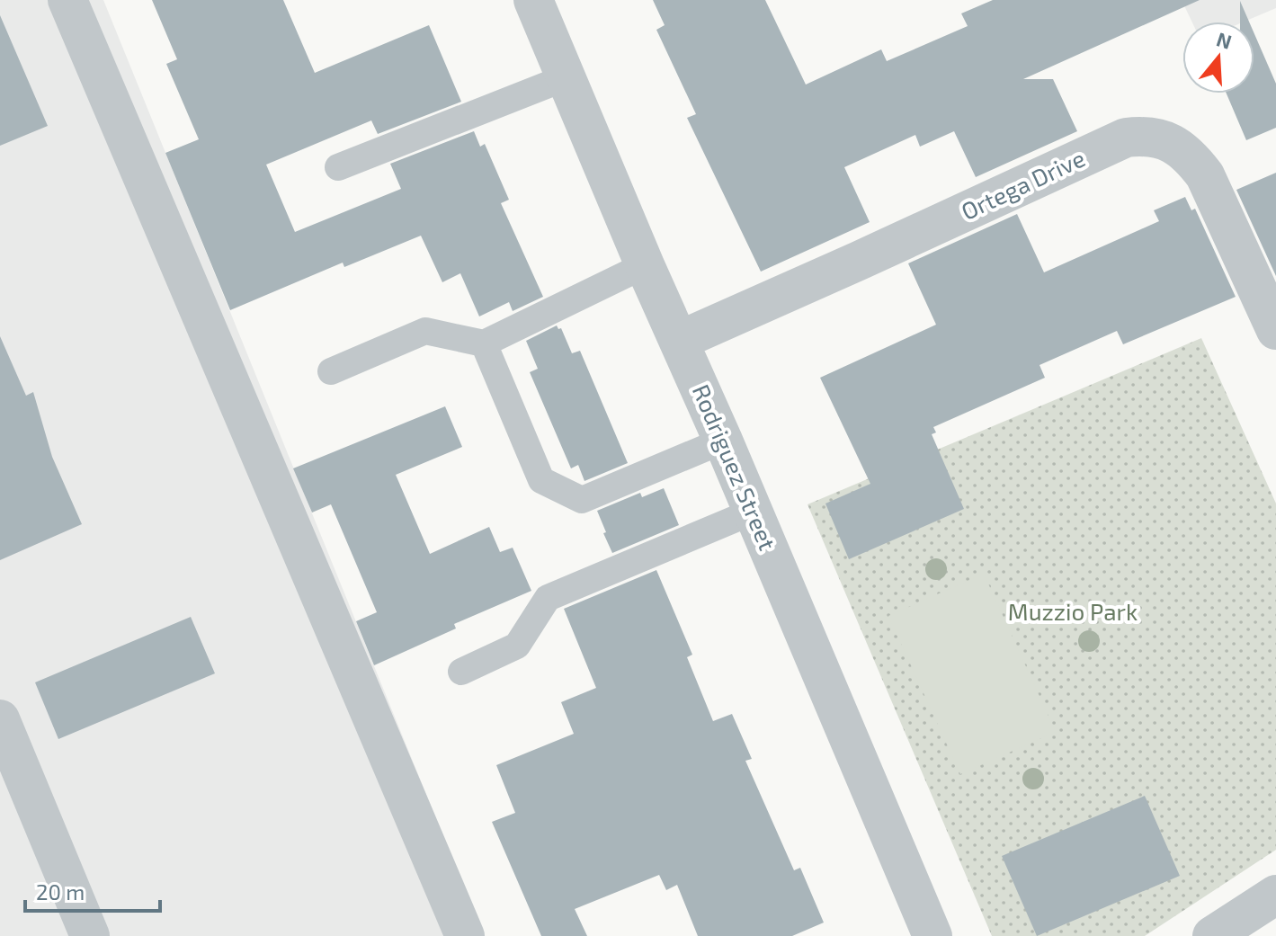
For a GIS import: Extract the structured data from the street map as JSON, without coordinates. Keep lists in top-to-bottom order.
{
  "streets": {
    "street": ["Ortega Drive", "Rodriguez Street"]
  },
  "crossings": [
    ["Ortega Drive", "Rodriguez Street"]
  ],
  "parks": ["Muzzio Park"],
  "scale_bar": "20 m",
  "north": "top"
}
